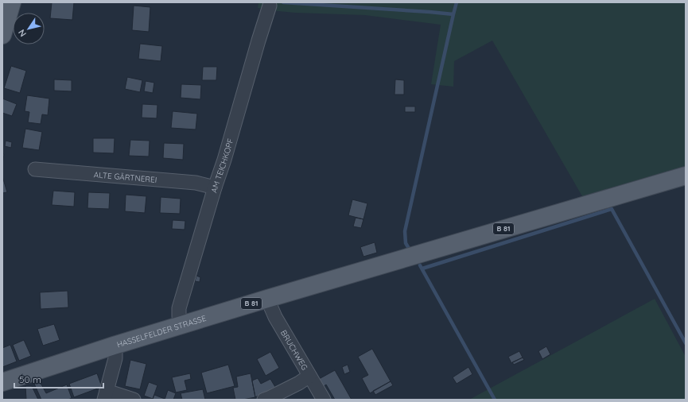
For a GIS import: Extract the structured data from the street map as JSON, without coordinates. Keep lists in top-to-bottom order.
{
  "streets": {
    "main road": ["B 81", "HASSELFELDER STRASSE"],
    "street": ["AM TEICHKOPF", "ALTE GÄRTNEREI", "BRUCHWEG"]
  },
  "crossings": [
    ["AM TEICHKOPF", "ALTE GÄRTNEREI"],
    ["AM TEICHKOPF", "HASSELFELDER STRASSE"],
    ["HASSELFELDER STRASSE", "BRUCHWEG"]
  ],
  "scale_bar": "50 m",
  "north": "bottom left"
}
